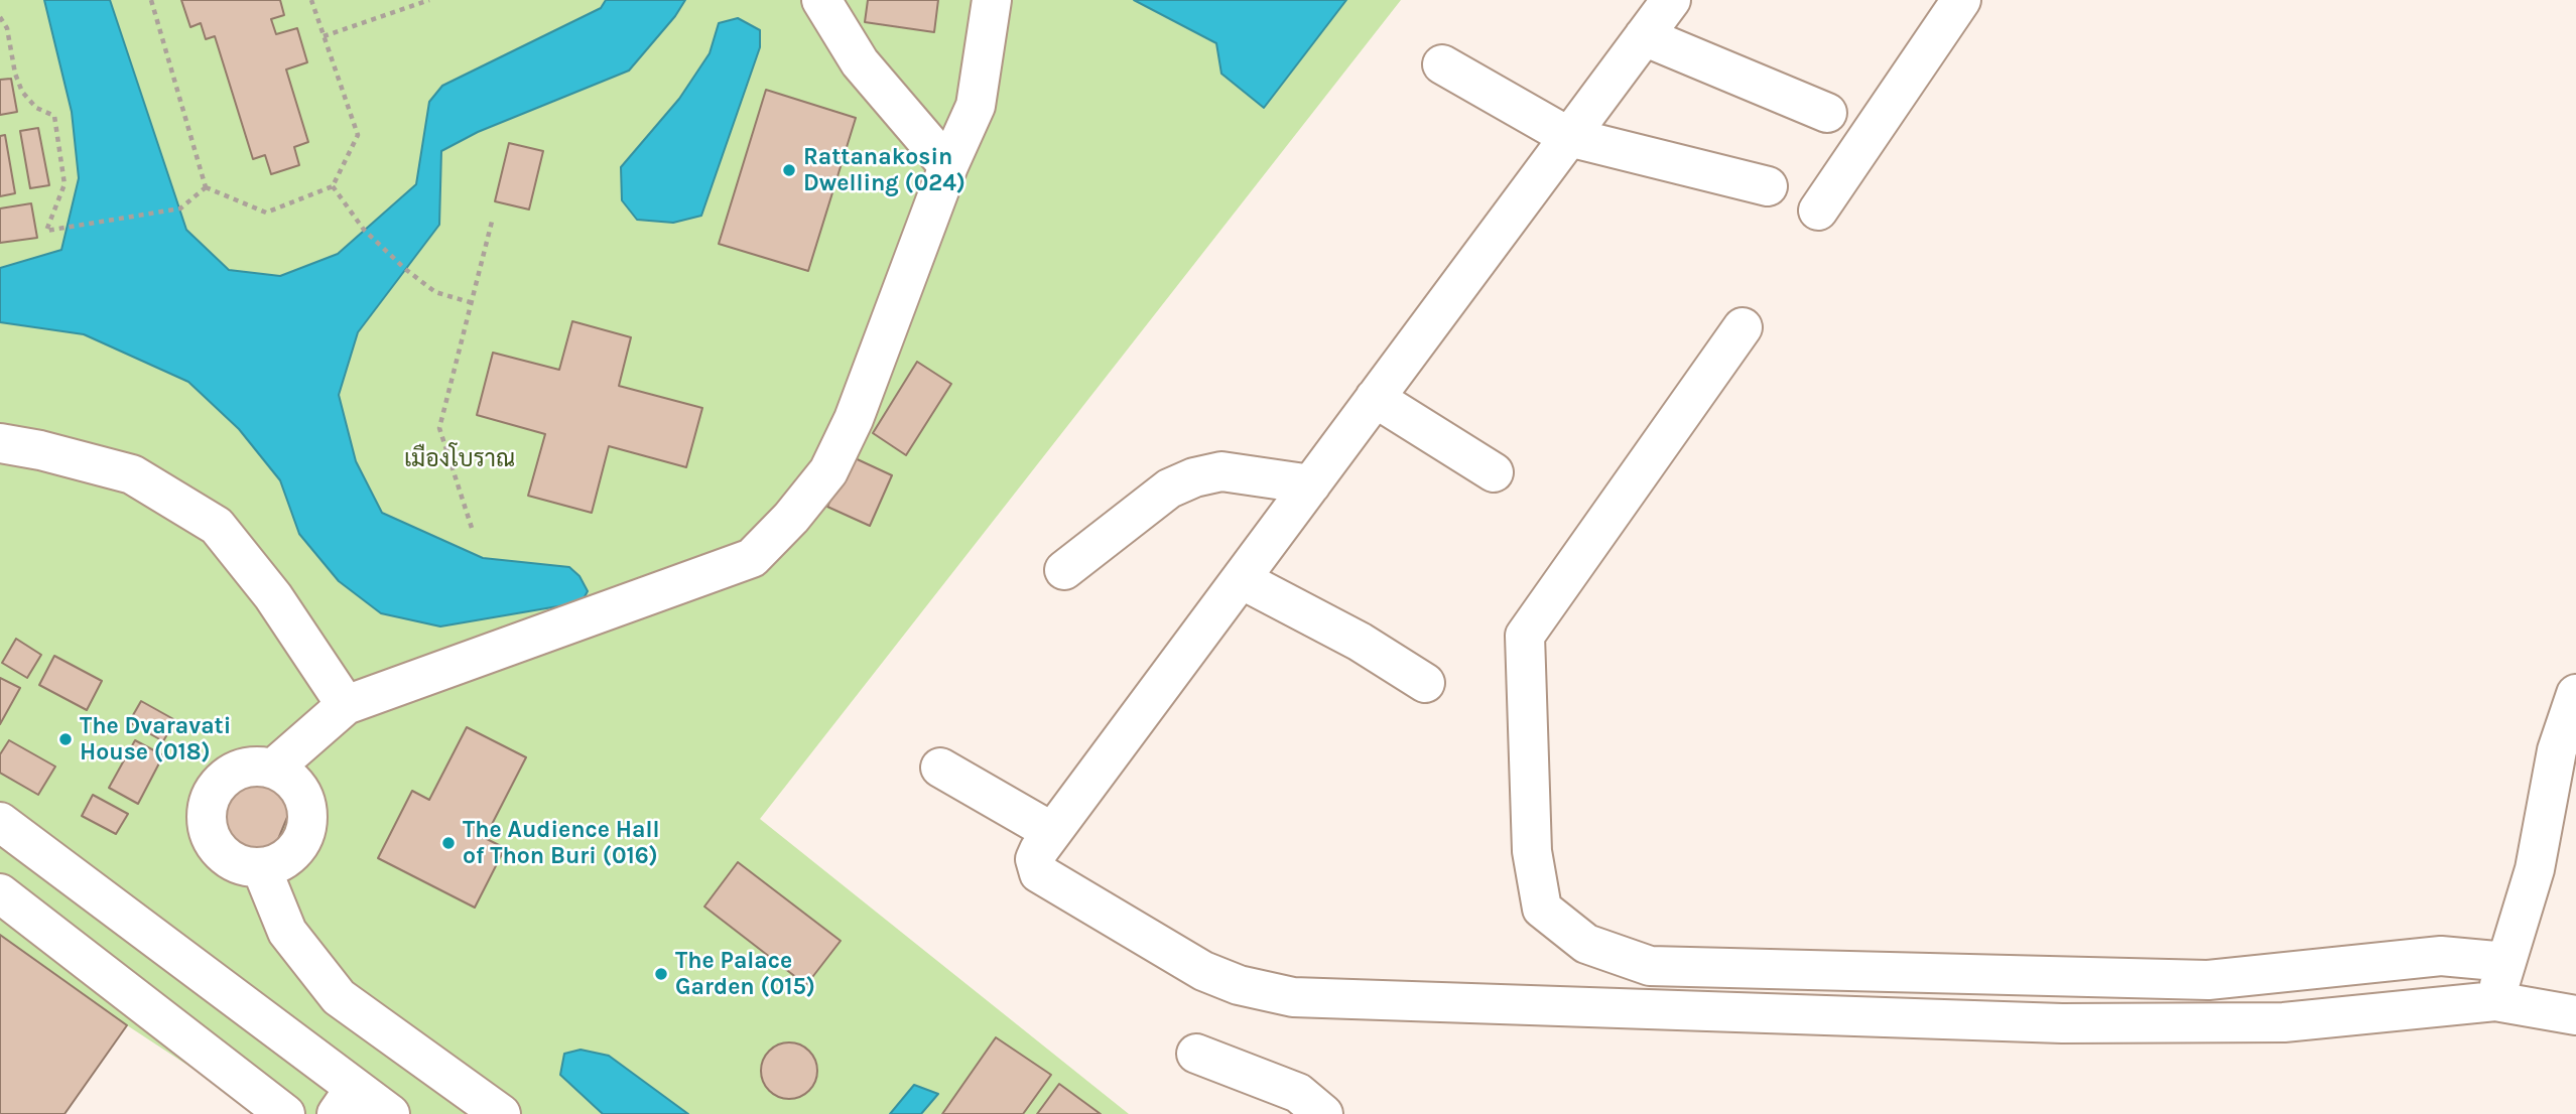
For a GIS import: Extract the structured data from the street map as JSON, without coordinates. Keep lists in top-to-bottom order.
{
  "parks": ["เมืองโบราณ"],
  "places": [
    "Rattanakosin Dwelling (024)",
    "The Dvaravati House (018)",
    "The Audience Hall of Thon Buri (016)",
    "The Palace Garden (015)"
  ]
}
